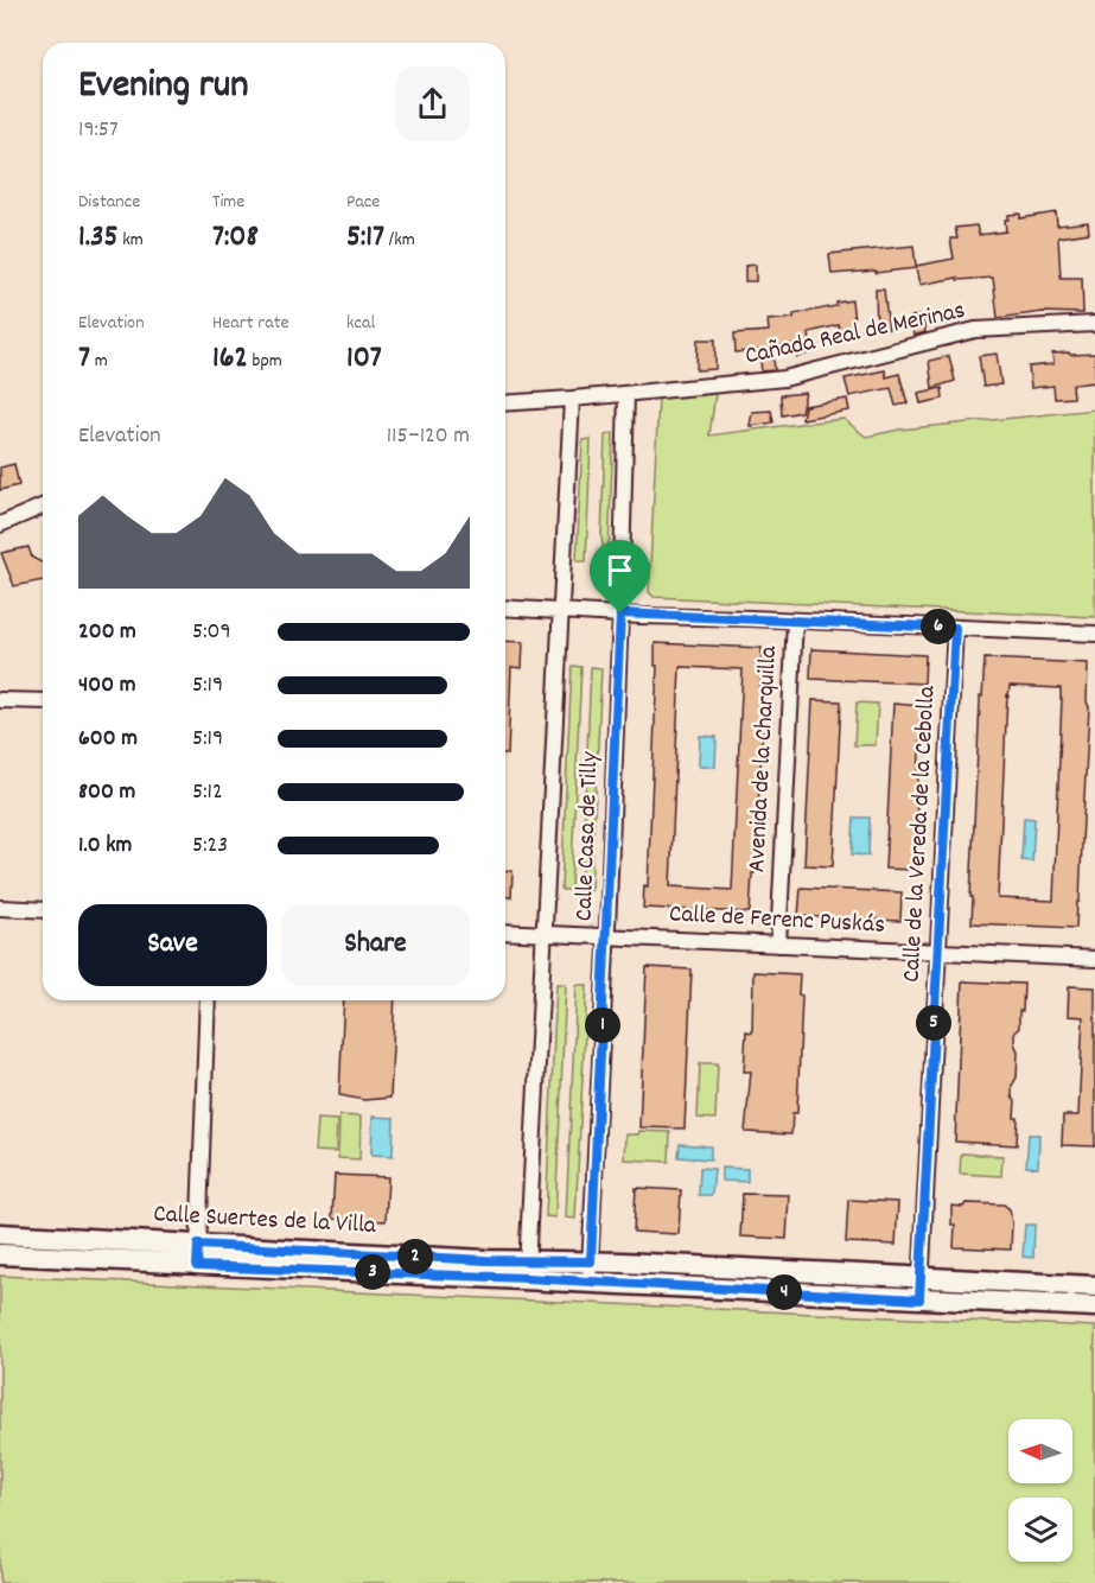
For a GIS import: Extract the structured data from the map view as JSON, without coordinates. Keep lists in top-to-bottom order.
{
  "streets": {
    "main road": ["Calle Suertes de la Villa"],
    "street": [
      "Cañada Real de Merinas",
      "Avenida de la Charquilla",
      "Calle de la Vereda de la Cebolla",
      "Calle Casa de Tilly",
      "Calle de Ferenc Puskás"
    ]
  },
  "crossings": [
    ["Cañada Real de Merinas", "Calle Casa de Tilly"],
    ["Avenida de la Charquilla", "Calle de Ferenc Puskás"],
    ["Calle de la Vereda de la Cebolla", "Calle de Ferenc Puskás"],
    ["Calle Casa de Tilly", "Calle de Ferenc Puskás"],
    ["Calle Casa de Tilly", "Calle Suertes de la Villa"]
  ],
  "north": "left",
  "page": {
    "heading": ["Evening run", "19:57"],
    "stats": [
      ["Distance", "1.35 km"],
      ["Time", "7:08"],
      ["Pace", "5:17 /km"],
      ["Elevation", "7 m"],
      ["Heart rate", "162 bpm"],
      ["kcal", "107"]
    ],
    "chart": ["Elevation", "115–120 m"],
    "list": [
      {
        "name": "200 m",
        "note": "5:09"
      },
      {
        "name": "400 m",
        "note": "5:19"
      },
      {
        "name": "600 m",
        "note": "5:19"
      },
      {
        "name": "800 m",
        "note": "5:12"
      },
      {
        "name": "1.0 km",
        "note": "5:23"
      }
    ],
    "pins": [
      "6",
      "5",
      "1",
      "2",
      "3",
      "4"
    ],
    "buttons": ["Save", "Share"]
  }
}
